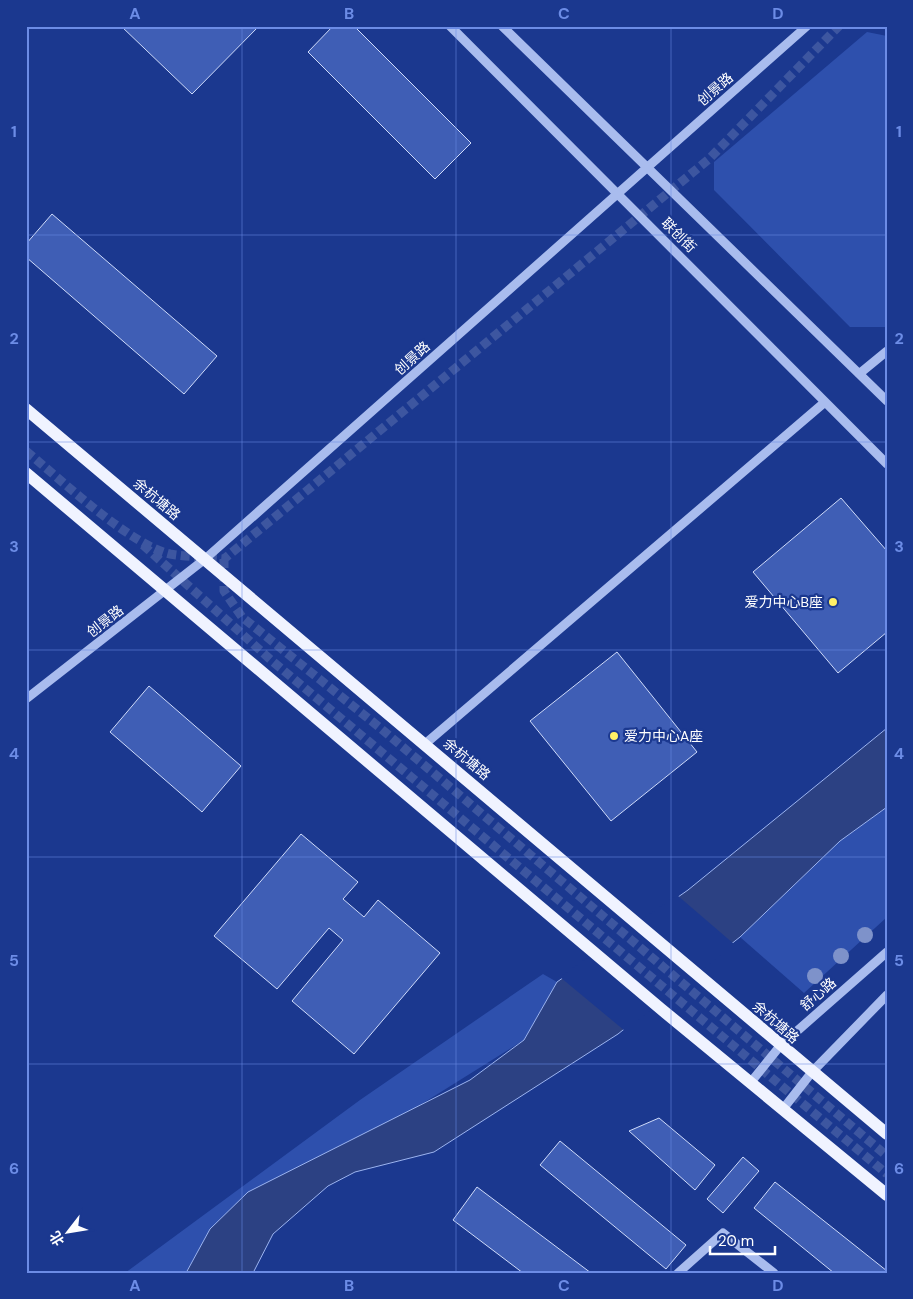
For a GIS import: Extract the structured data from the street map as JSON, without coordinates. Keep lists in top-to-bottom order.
{
  "streets": {
    "main road": ["余杭塘路"],
    "street": ["创景路", "联创街", "舒心路"]
  },
  "crossings": [
    ["创景路", "联创街"],
    ["创景路", "余杭塘路"],
    ["余杭塘路", "舒心路"]
  ],
  "places": ["爱力中心B座", "爱力中心A座"],
  "scale_bar": "20 m",
  "north": "bottom left",
  "grid": {
    "columns": [
      "A",
      "B",
      "C",
      "D"
    ],
    "rows": [
      "1",
      "2",
      "3",
      "4",
      "5",
      "6"
    ]
  }
}
